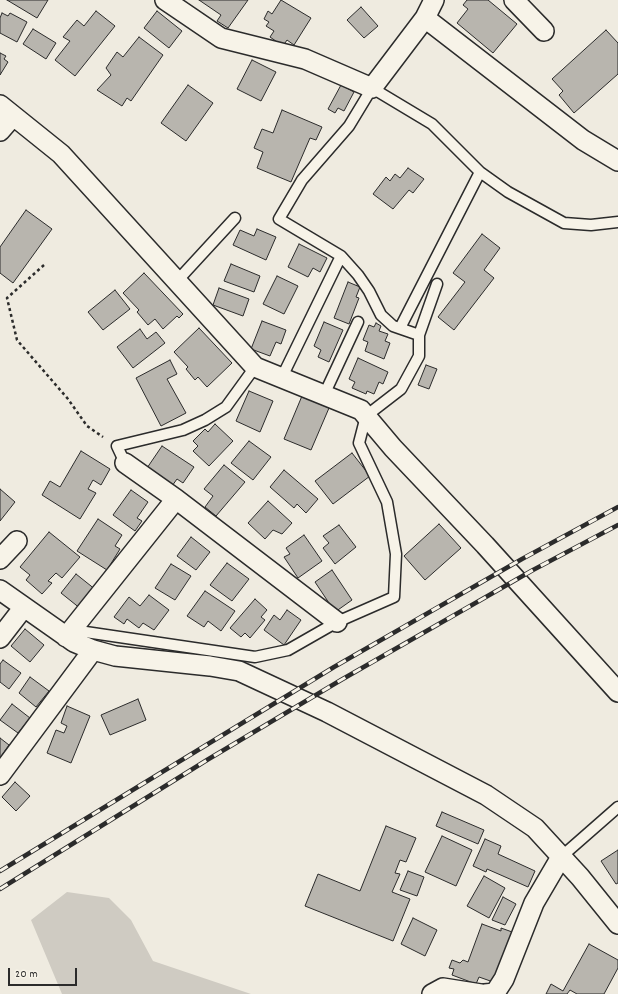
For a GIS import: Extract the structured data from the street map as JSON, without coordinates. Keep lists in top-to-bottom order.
{
  "scale_bar": "20 m"
}
